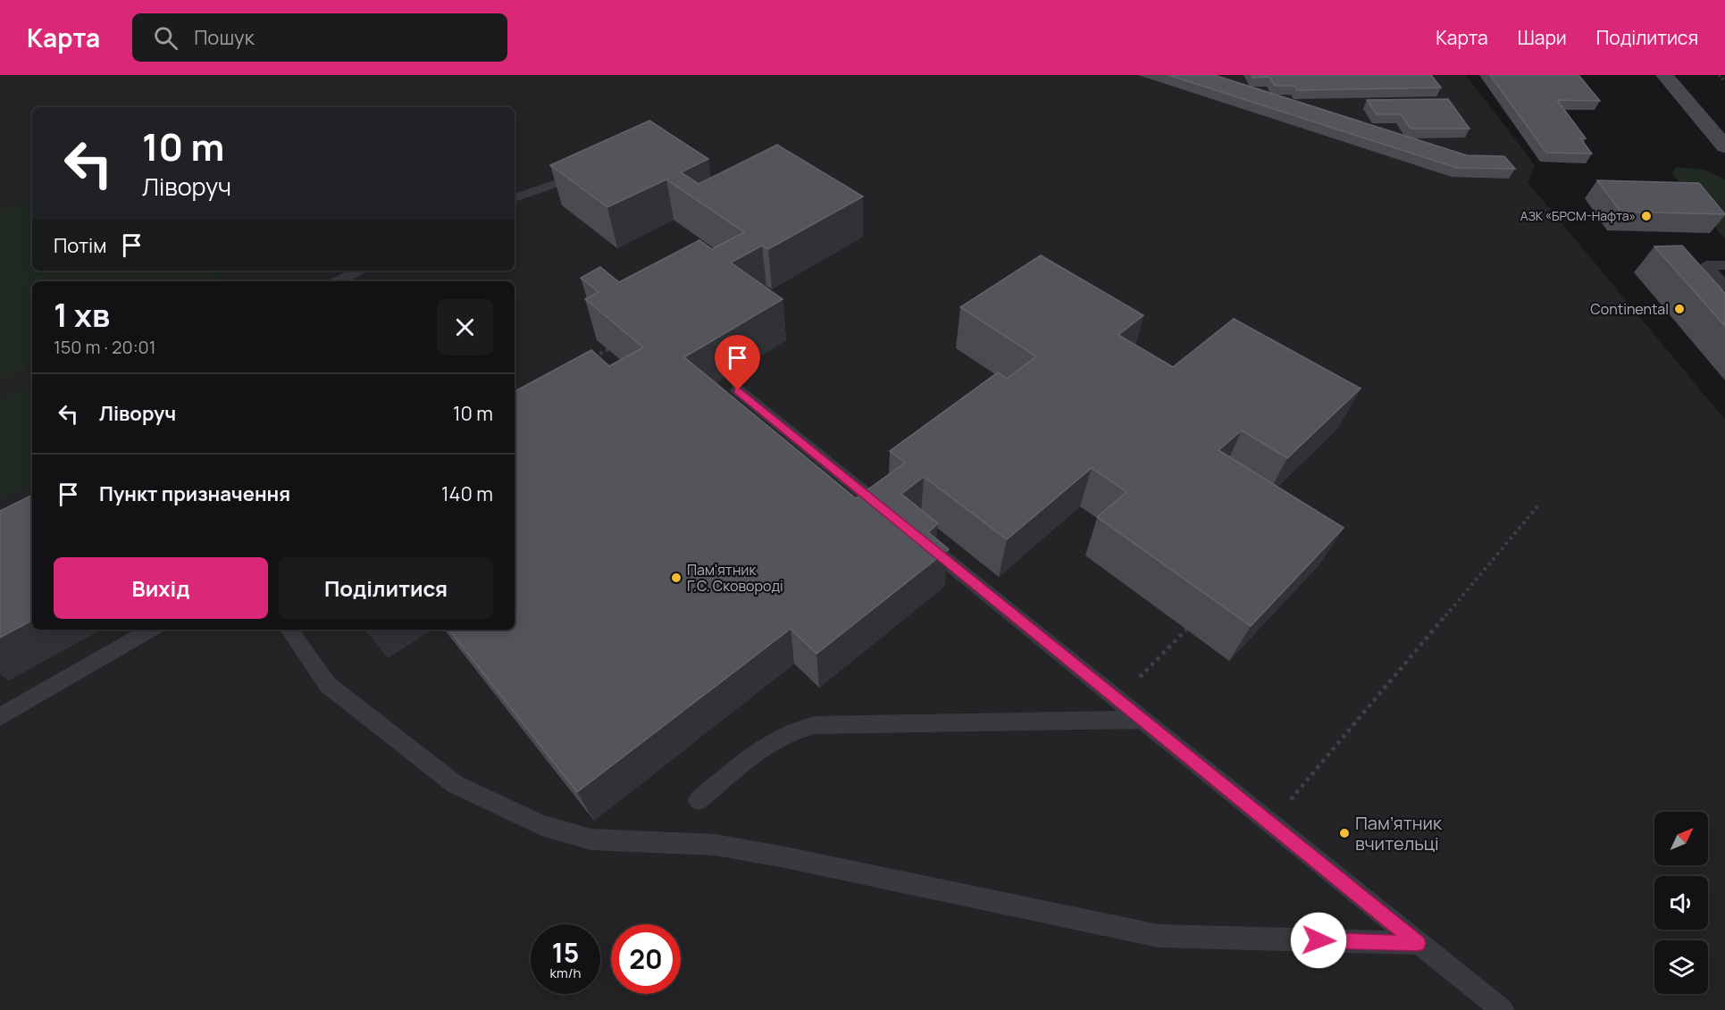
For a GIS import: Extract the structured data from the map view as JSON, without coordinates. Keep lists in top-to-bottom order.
{
  "places": [
    "АЗК «БРСМ-Нафта»",
    "Continental",
    "Пам'ятник Г.С. Сковороді",
    "Пам’ятник вчительці"
  ],
  "north": "top right",
  "page": {
    "header": "Карта",
    "search": "Пошук",
    "nav": ["Карта", "Шари", "Поділитися"],
    "turn": ["10 m", "Ліворуч"],
    "then": "Потім",
    "heading": ["1 хв", "150 m · 20:01"],
    "list": [
      {
        "name": "Ліворуч",
        "value": "10 m"
      },
      {
        "name": "Пункт призначення",
        "value": "140 m"
      }
    ],
    "buttons": ["Вихід", "Поділитися"],
    "speed": "15 km/h",
    "limit": "20"
  }
}
